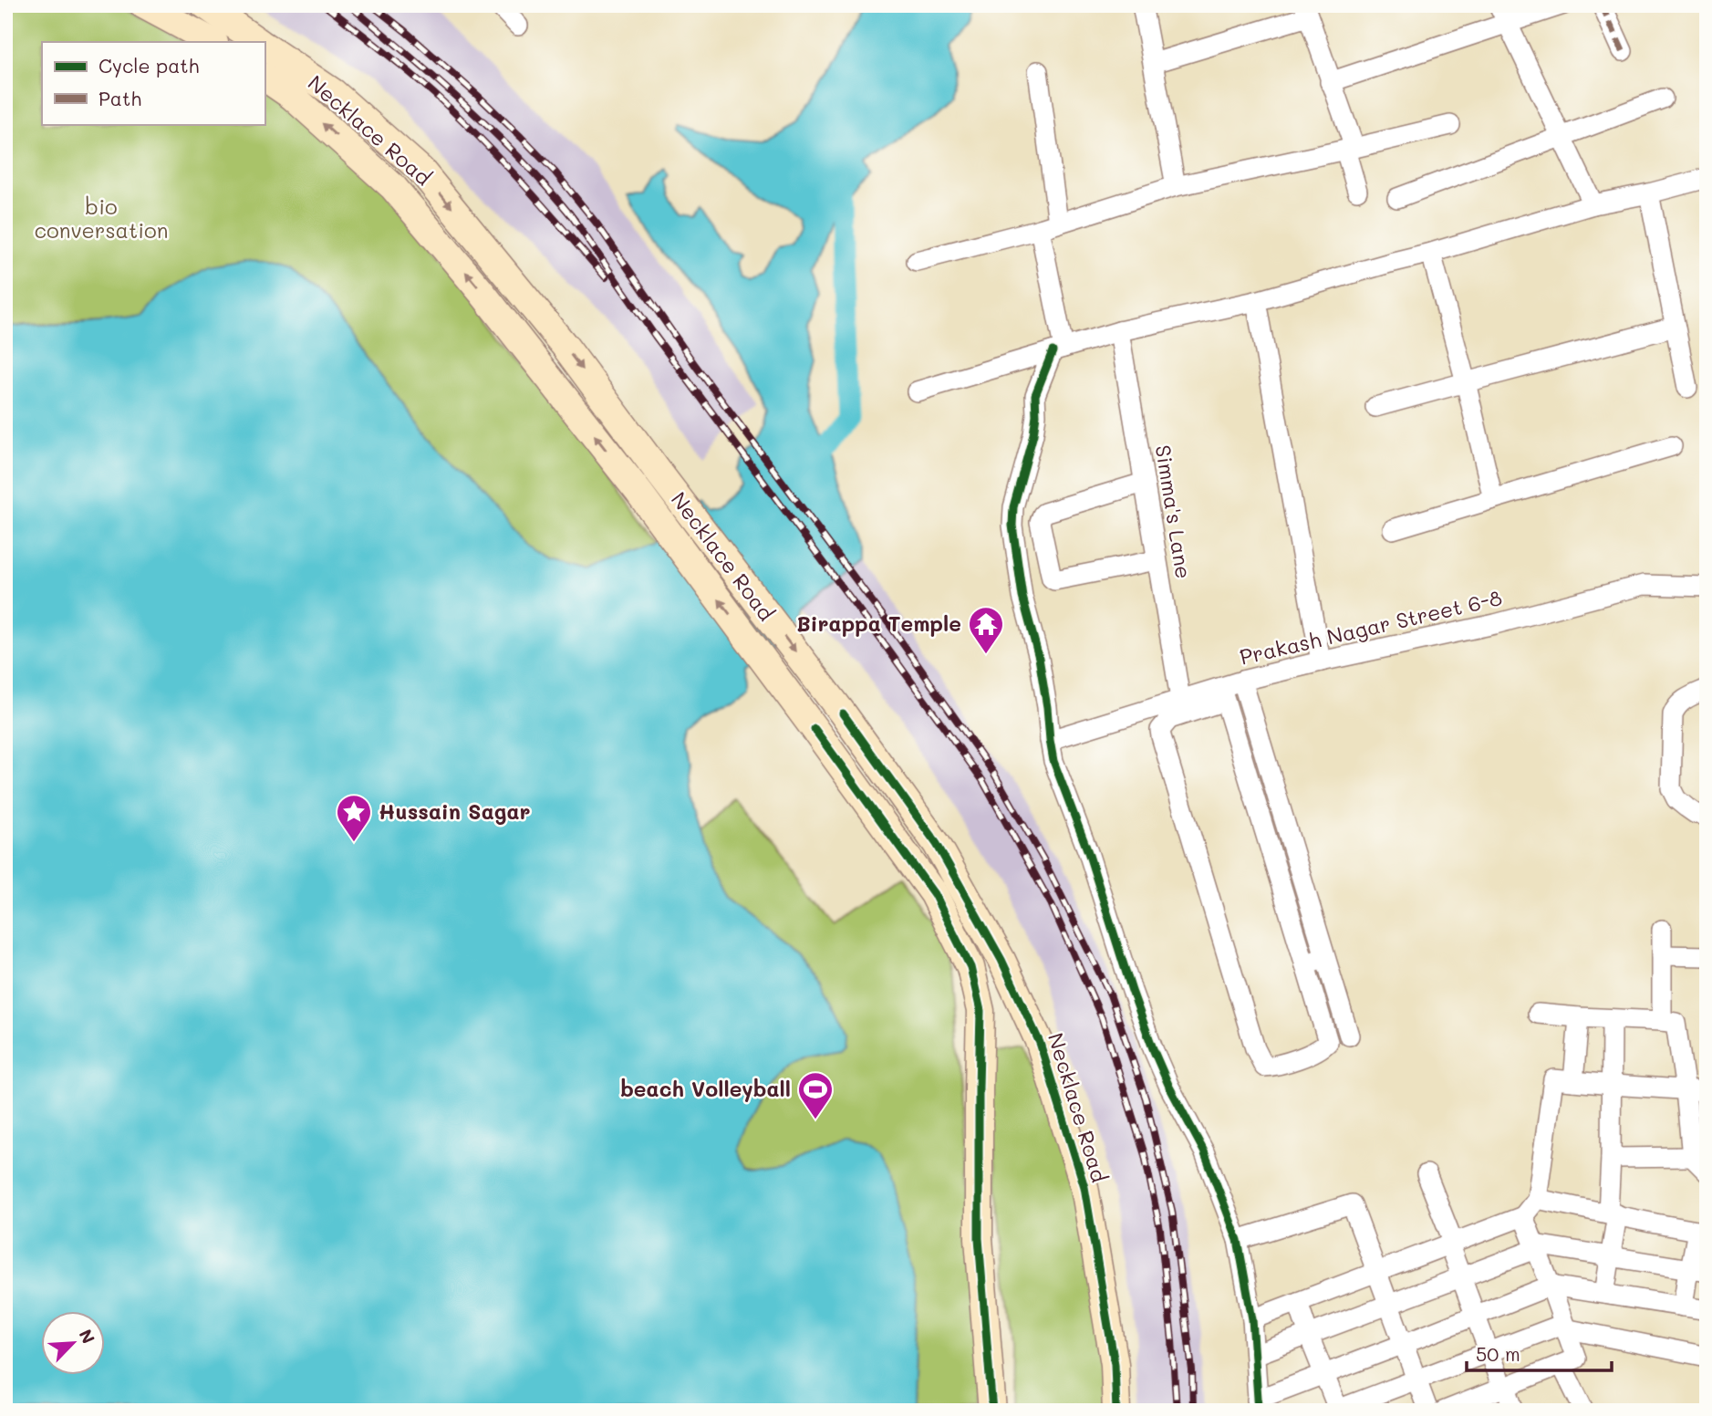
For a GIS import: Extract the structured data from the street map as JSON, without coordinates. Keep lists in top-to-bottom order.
{
  "streets": {
    "main road": ["Necklace Road"],
    "street": ["Simma's Lane", "Prakash Nagar Street 6-8"]
  },
  "crossings": [
    ["Simma's Lane", "Prakash Nagar Street 6-8"]
  ],
  "parks": ["bio conversation"],
  "places": {
    "temple": ["Birappa Temple"],
    "place": ["Hussain Sagar"],
    "sports": ["beach Volleyball"]
  },
  "legend": ["Cycle path", "Path"],
  "scale_bar": "50 m",
  "north": "top right"
}
